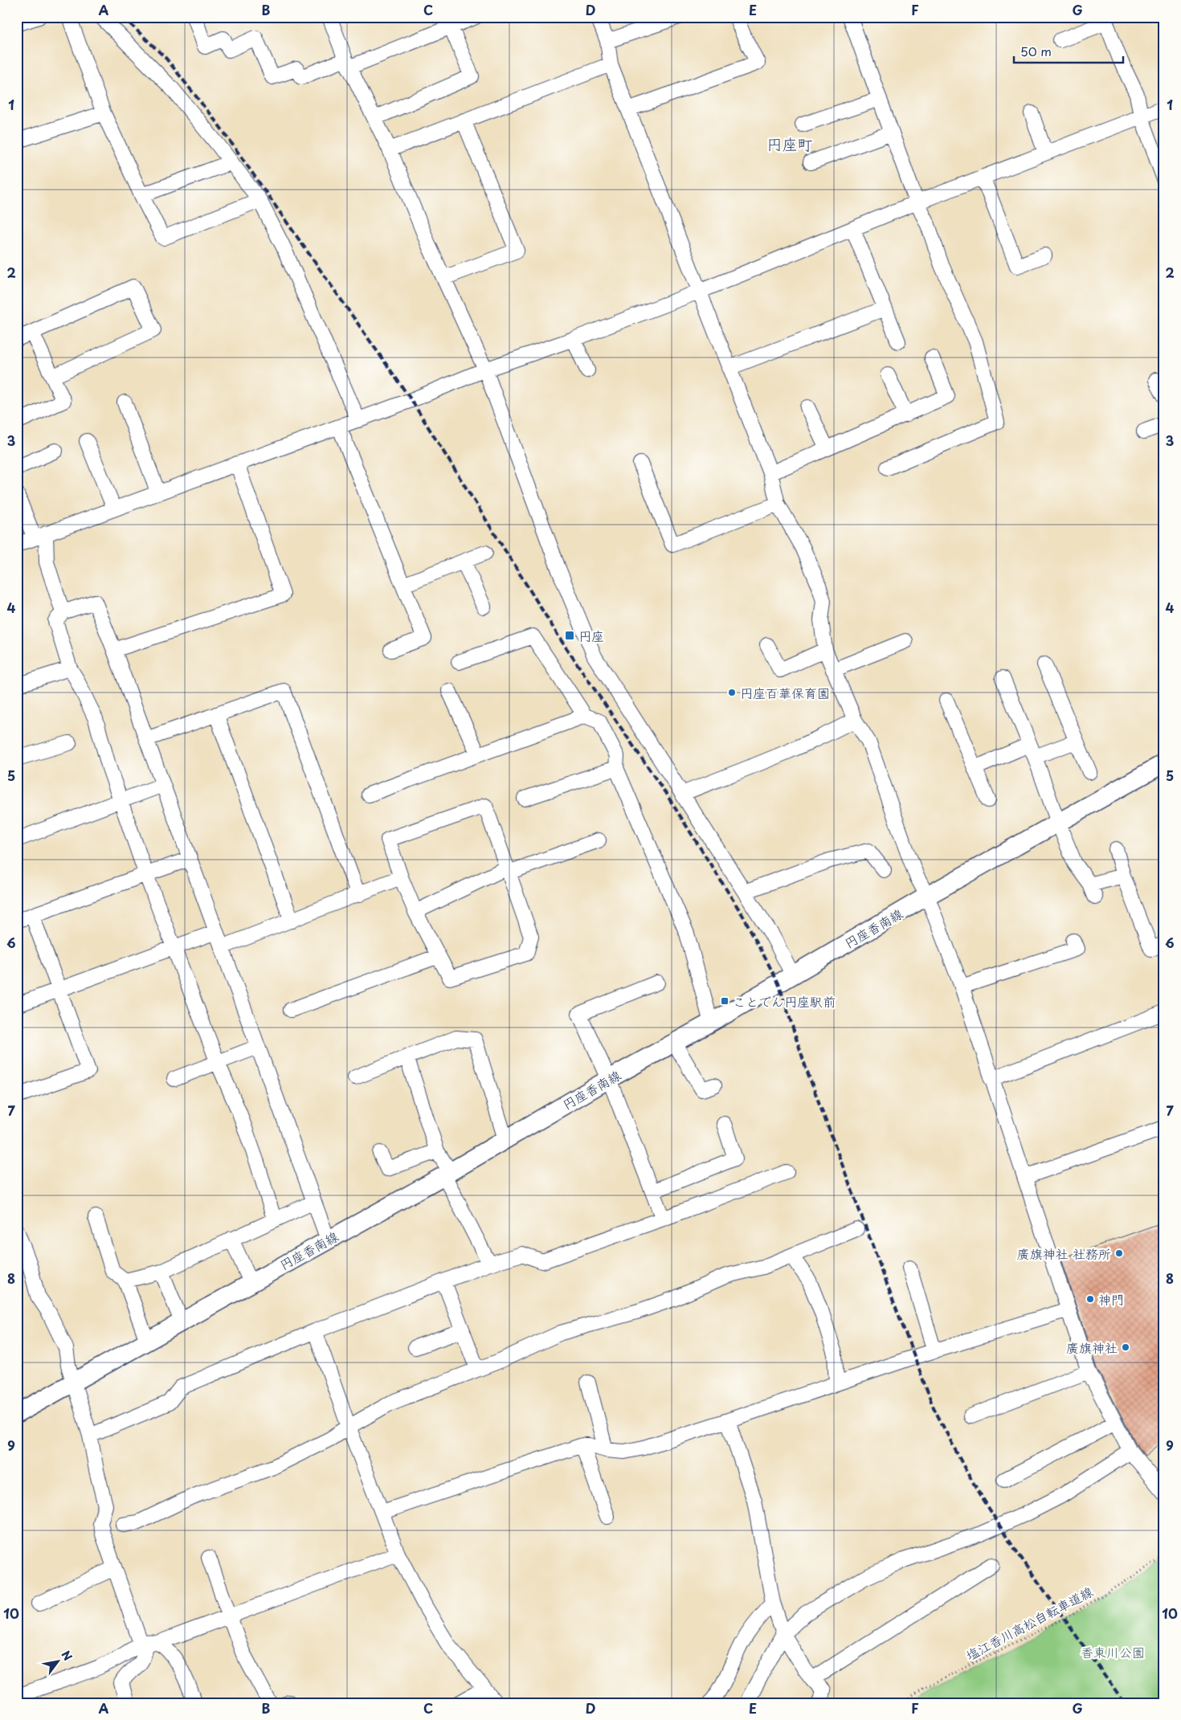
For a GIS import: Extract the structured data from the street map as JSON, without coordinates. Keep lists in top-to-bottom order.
{
  "streets": {
    "main road": ["円座香南線"],
    "path": ["塩江香川高松自転車道線"]
  },
  "districts": ["円座町"],
  "parks": ["香東川公園"],
  "places": {
    "transit": ["円座", "ことでん円座駅前"],
    "other": [
      "円座百華保育園",
      "廣旗神社 社務所",
      "神門",
      "廣旗神社"
    ]
  },
  "scale_bar": "50 m",
  "north": "top right",
  "grid": {
    "columns": [
      "A",
      "B",
      "C",
      "D",
      "E",
      "F",
      "G"
    ],
    "rows": [
      "1",
      "2",
      "3",
      "4",
      "5",
      "6",
      "7",
      "8",
      "9",
      "10"
    ]
  }
}
